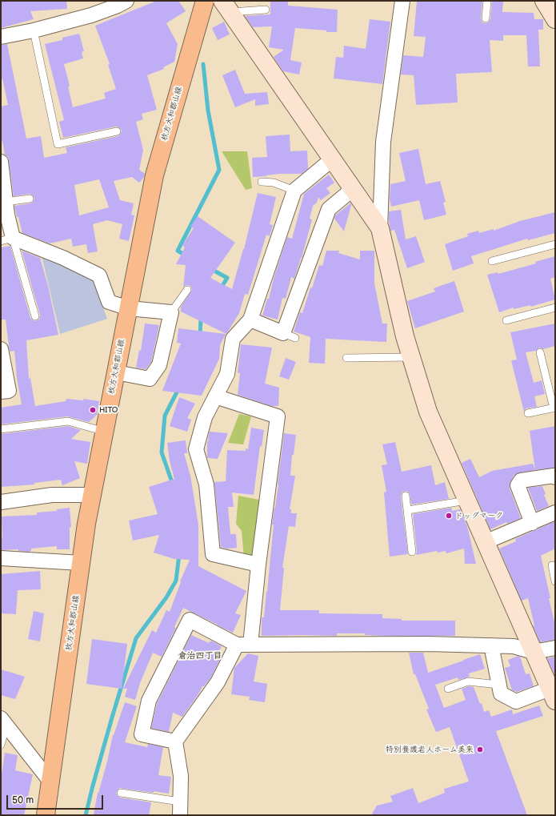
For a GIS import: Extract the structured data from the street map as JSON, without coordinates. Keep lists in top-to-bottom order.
{
  "streets": {
    "main road": ["枚方大和郡山線"]
  },
  "districts": ["倉治四丁目"],
  "places": ["HITO", "ドッグマーク", "特別養護老人ホーム美来"],
  "scale_bar": "50 m"
}
